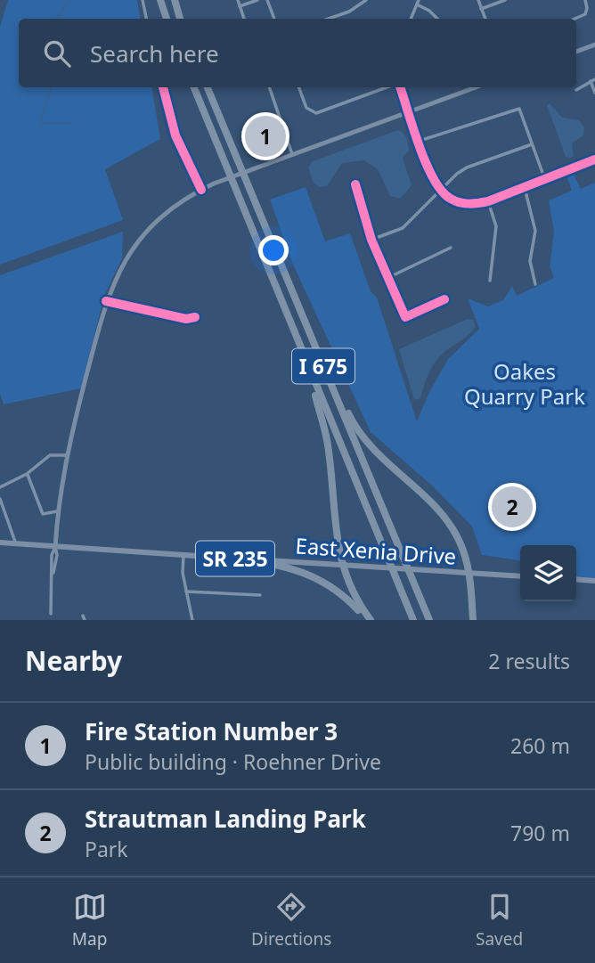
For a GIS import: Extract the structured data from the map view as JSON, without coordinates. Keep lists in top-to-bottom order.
{
  "streets": {
    "highway": ["I 675"],
    "main road": ["East Xenia Drive", "SR 235"]
  },
  "parks": ["Oakes Quarry Park"],
  "page": {
    "search": "Search here",
    "pins": ["1", "2"],
    "heading": ["Nearby", "2 results"],
    "list": [
      {
        "mark": "1",
        "name": "Fire Station Number 3",
        "note": "Public building · Roehner Drive",
        "value": "260 m"
      },
      {
        "mark": "2",
        "name": "Strautman Landing Park",
        "note": "Park",
        "value": "790 m"
      }
    ],
    "nav": ["Map", "Directions", "Saved"]
  }
}
